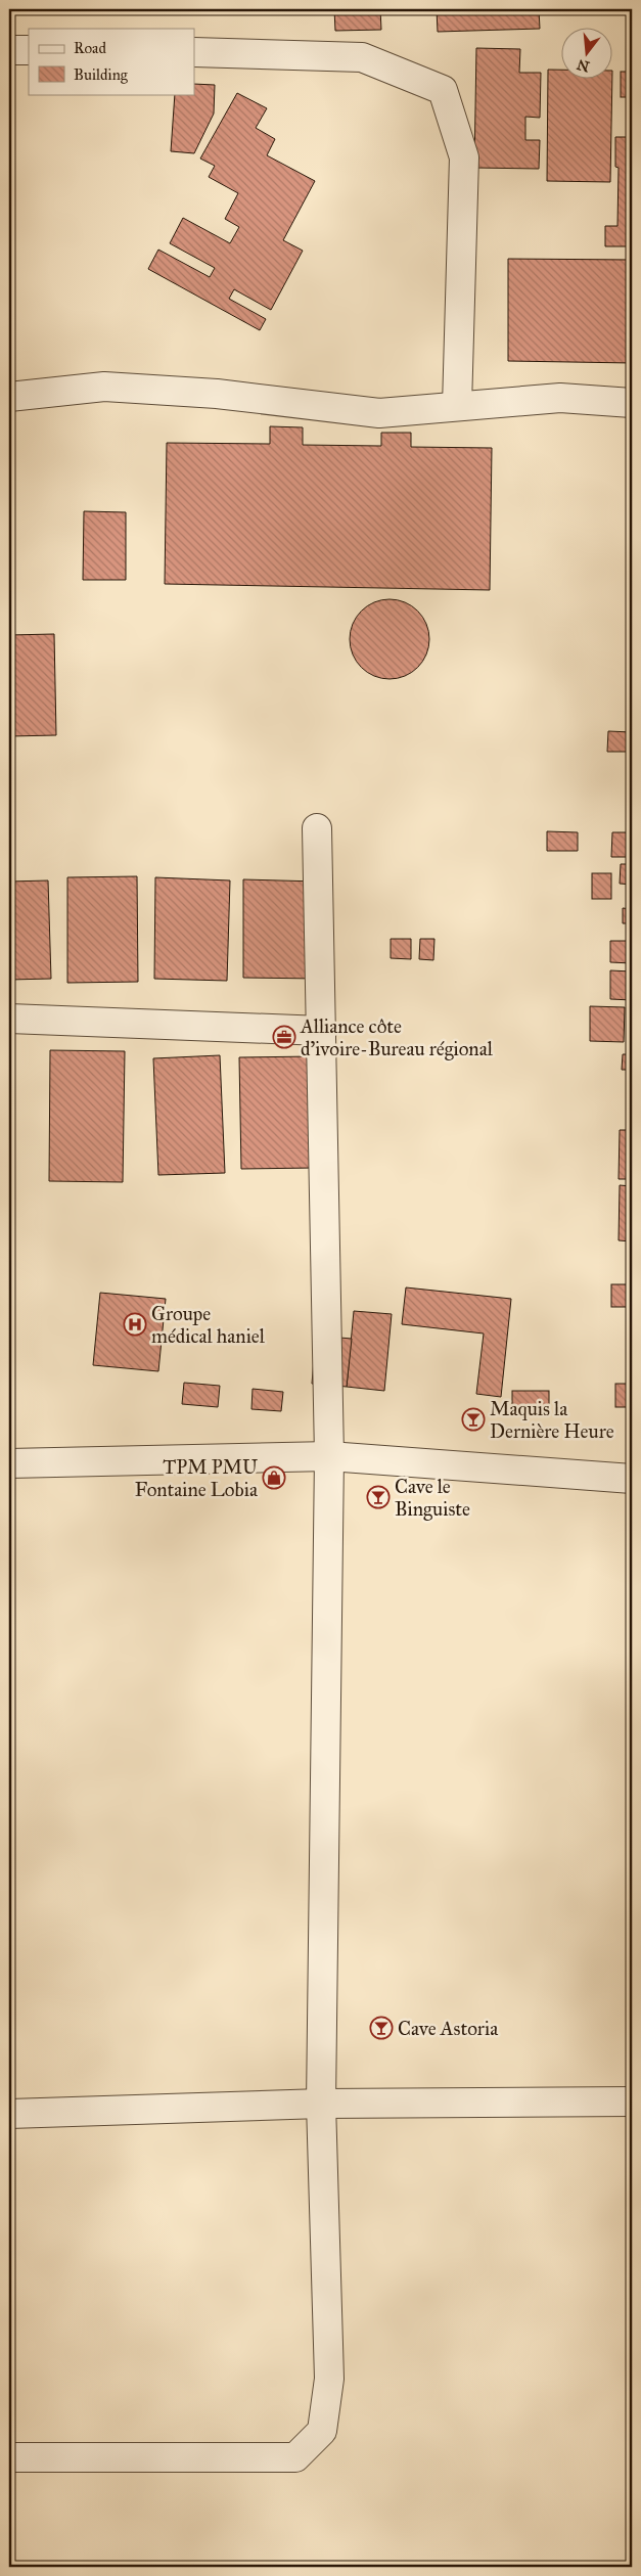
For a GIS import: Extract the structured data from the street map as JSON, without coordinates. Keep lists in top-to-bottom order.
{
  "places": {
    "office": ["Alliance côte d'ivoire-Bureau régional"],
    "hospital": ["Groupe médical haniel"],
    "bar": ["Maquis la Dernière Heure", "Cave le Binguiste", "Cave Astoria"],
    "shop": ["TPM PMU Fontaine Lobia"]
  },
  "legend": ["Road", "Building"],
  "north": "bottom"
}
